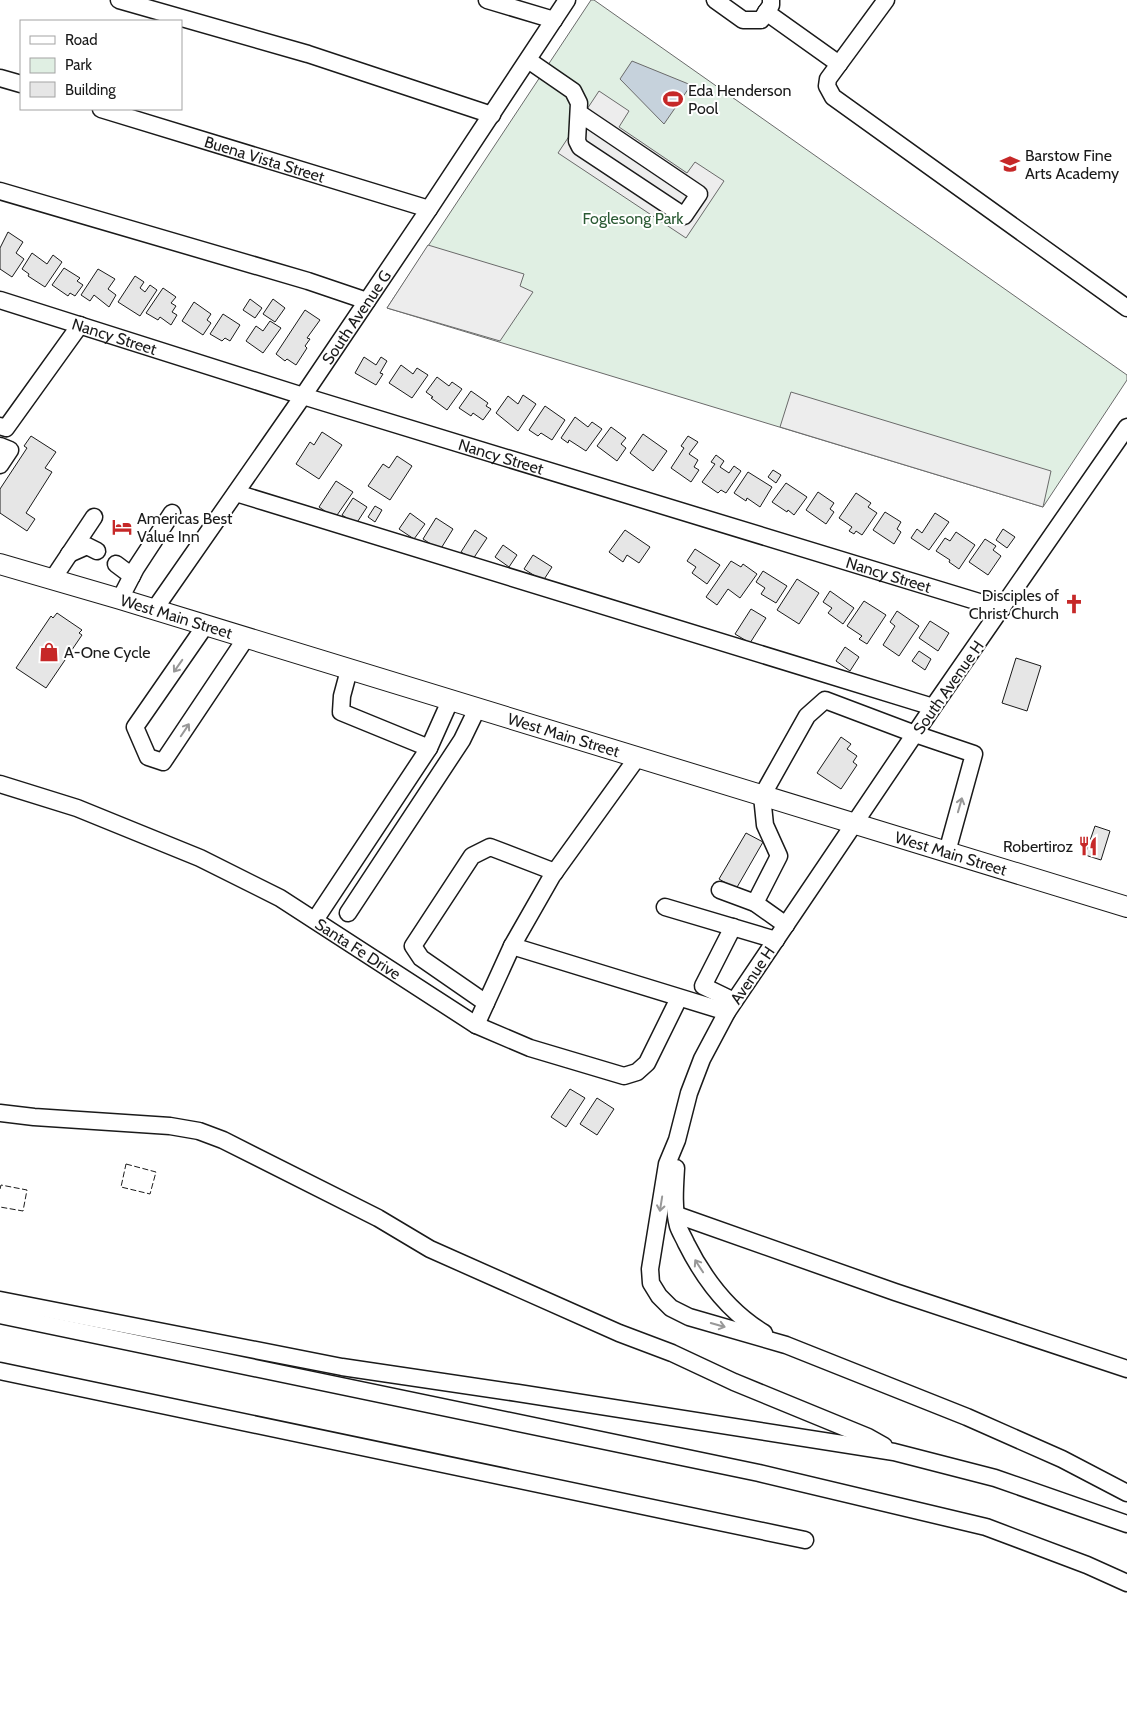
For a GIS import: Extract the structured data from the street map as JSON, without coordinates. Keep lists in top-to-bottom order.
{
  "streets": {
    "main road": ["West Main Street"],
    "street": [
      "Buena Vista Street",
      "South Avenue G",
      "Nancy Street",
      "South Avenue H",
      "Santa Fe Drive",
      "Avenue H"
    ]
  },
  "crossings": [
    ["Buena Vista Street", "South Avenue G"],
    ["South Avenue G", "Nancy Street"],
    ["South Avenue G", "West Main Street"],
    ["Nancy Street", "South Avenue H"],
    ["West Main Street", "South Avenue H"],
    ["West Main Street", "Avenue H"],
    ["South Avenue H", "Avenue H"]
  ],
  "parks": ["Foglesong Park"],
  "places": {
    "sports": ["Eda Henderson Pool"],
    "school or university": ["Barstow Fine Arts Academy"],
    "hotel": ["Americas Best Value Inn"],
    "church": ["Disciples of Christ Church"],
    "shop": ["A-One Cycle"],
    "restaurant": ["Robertiroz"]
  },
  "legend": ["Road", "Park", "Building"]
}
